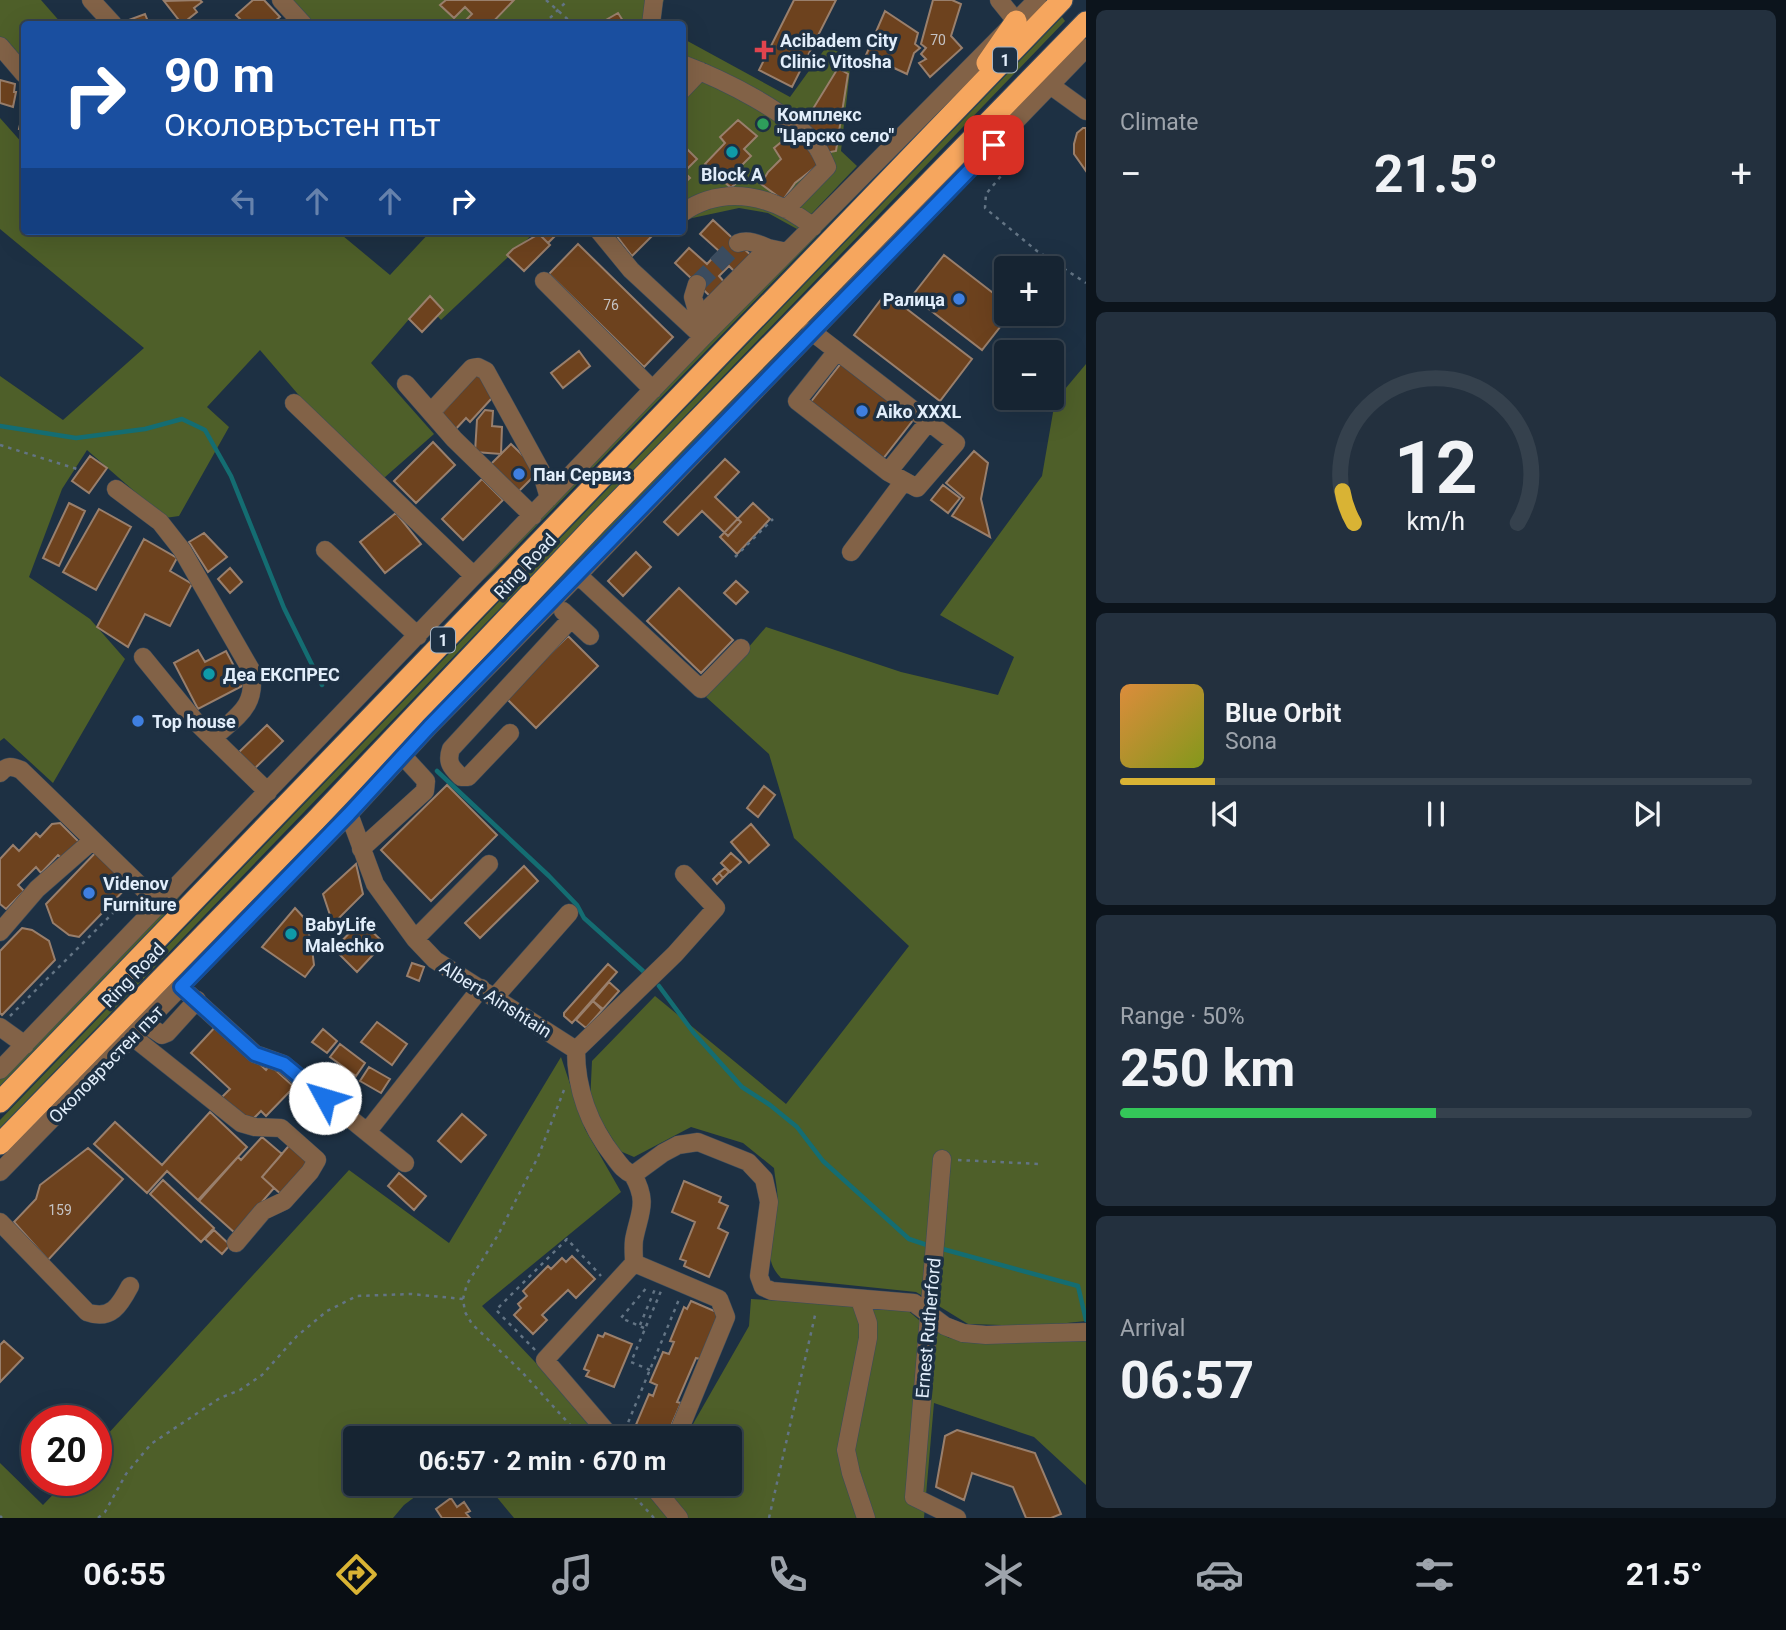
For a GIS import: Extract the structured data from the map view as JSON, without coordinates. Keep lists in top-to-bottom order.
{
  "streets": {
    "highway": ["1", "Ring Road"],
    "street": ["Albert Ainshtain", "Околовръстен път", "Ernest Rutherford"]
  },
  "crossings": [
    ["Albert Ainshtain", "Околовръстен път"]
  ],
  "places": {
    "health": ["Acibadem City Clinic Vitosha"],
    "other": [
      "Комплекс \"Царско село\"",
      "Block A",
      "Ралица",
      "Aiko XXXL",
      "Пан Сервиз",
      "Деа ЕКСПРЕС",
      "Top house",
      "Videnov Furniture",
      "BabyLife Malechko"
    ]
  },
  "house_numbers": ["70", "76", "159"],
  "page": {
    "tile": [
      "Climate",
      ["Range · 50%", "250 km"],
      ["Arrival", "06:57"]
    ],
    "turn": ["90 m", "Околовръстен път"],
    "heat": ["−", "21.5°", "+"],
    "map_buttons": ["+", "−"],
    "song": ["Blue Orbit", "Sona"],
    "limit": "20",
    "trip": "06:57 · 2 min · 670 m",
    "tabs": ["06:55", "21.5°"],
    "gauge": ["12", "km/h"]
  }
}
